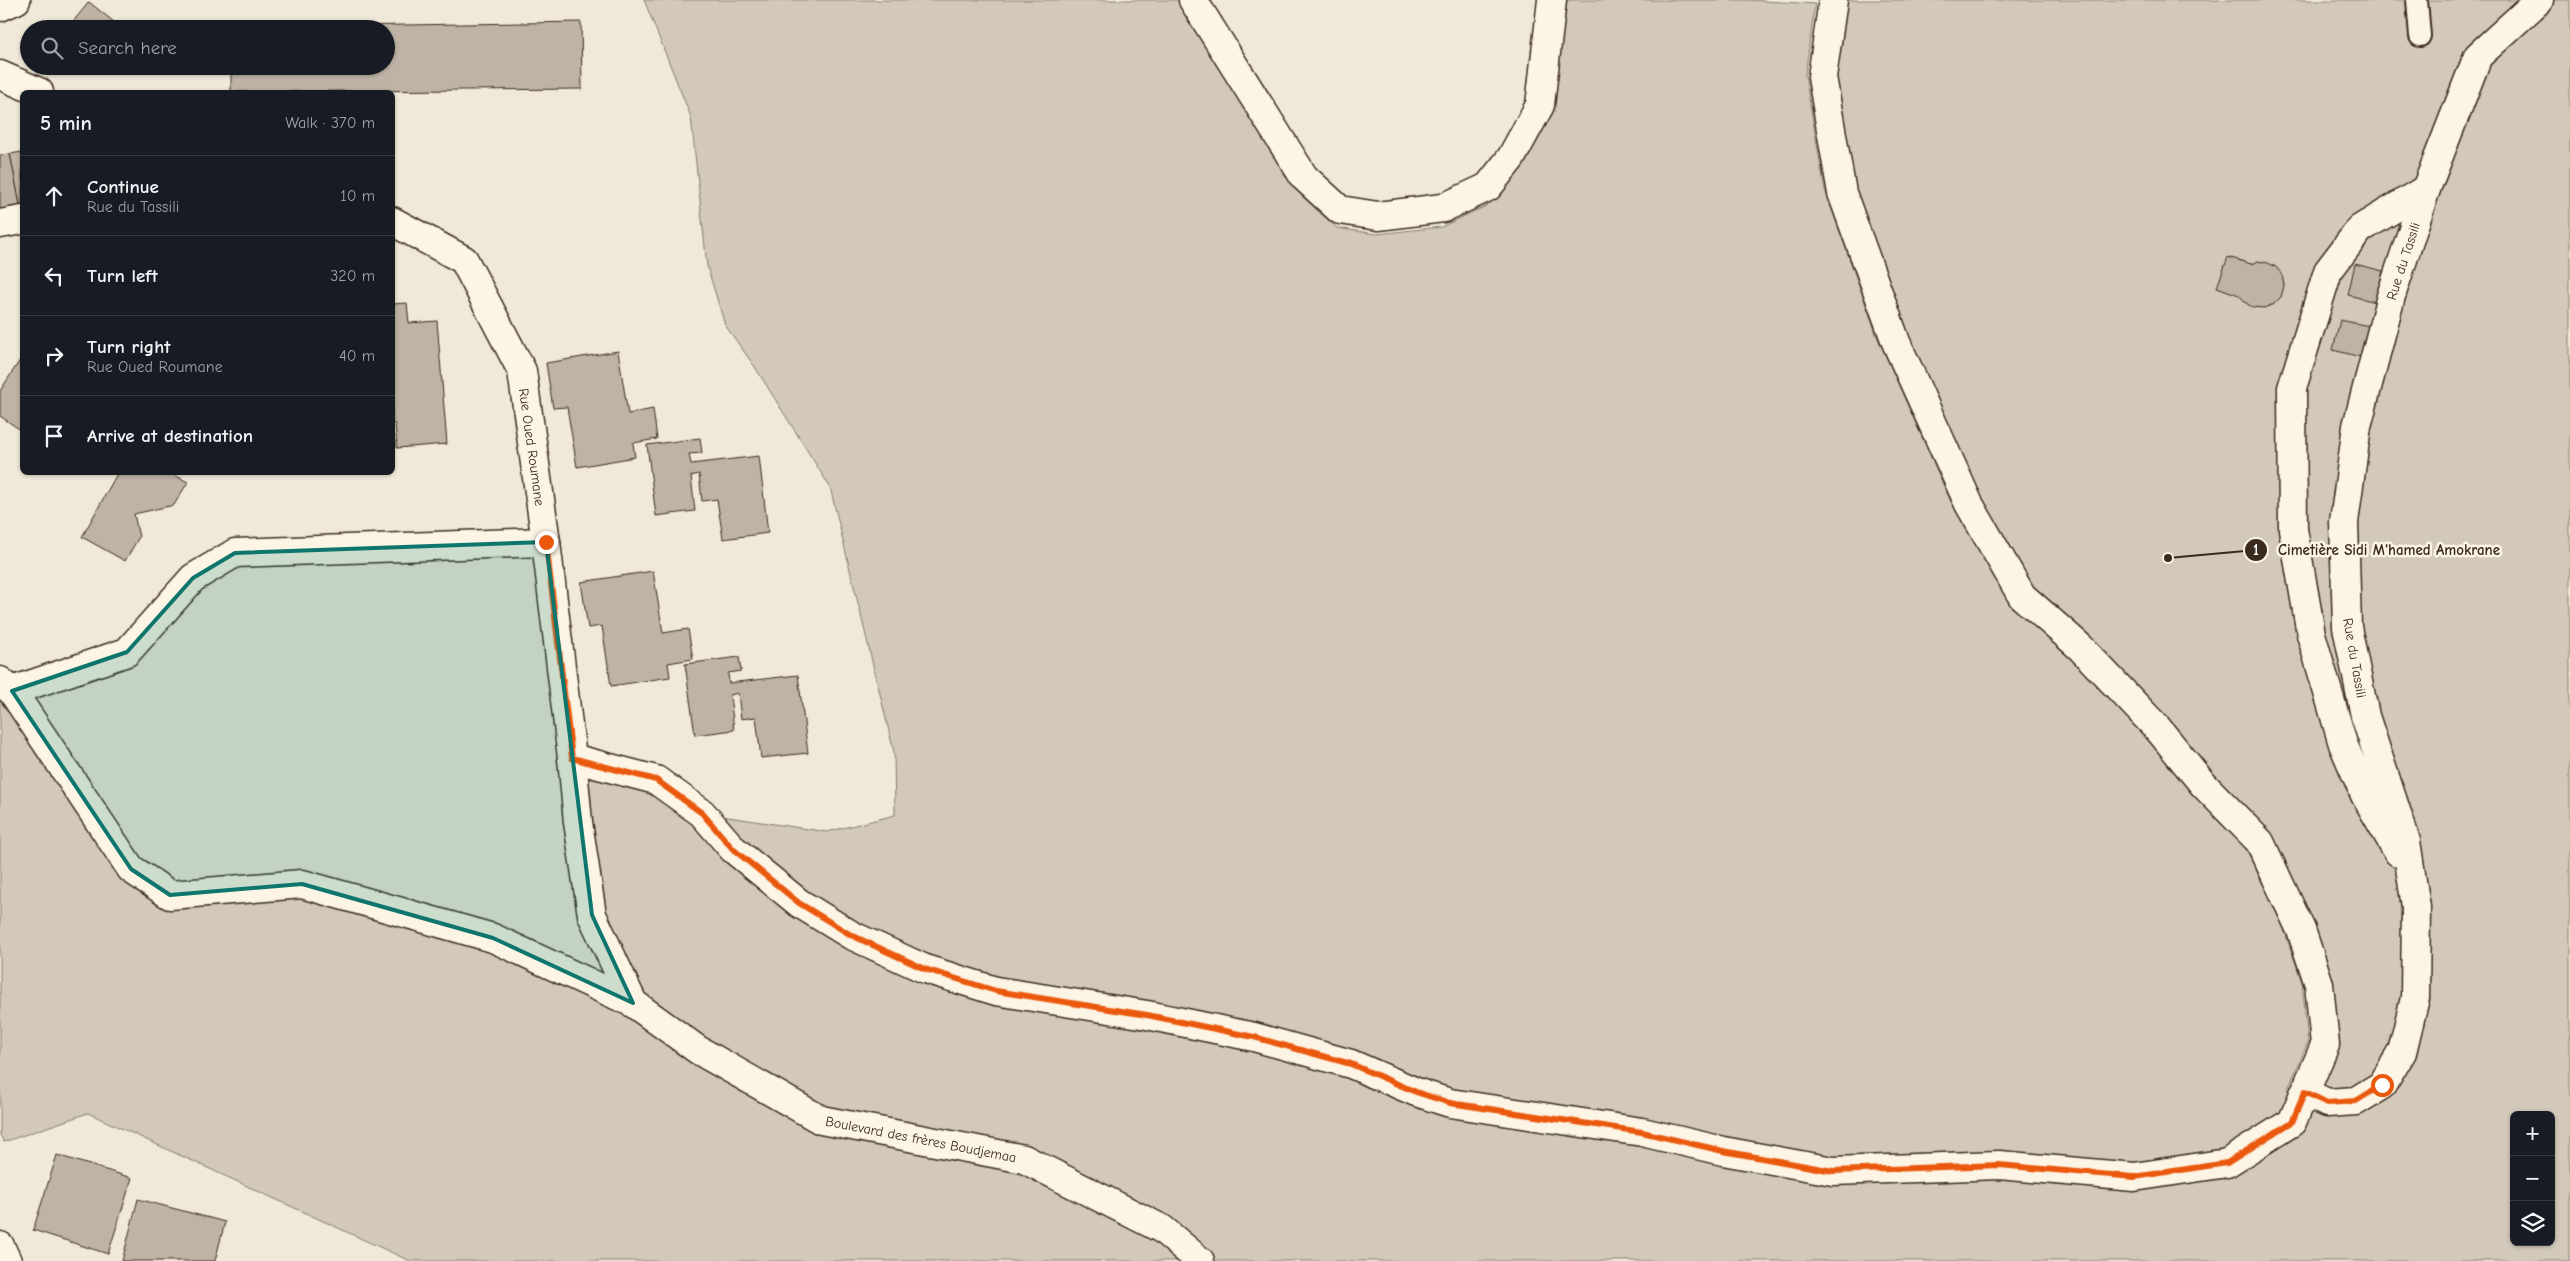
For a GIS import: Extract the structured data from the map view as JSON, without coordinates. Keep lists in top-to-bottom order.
{
  "streets": {
    "street": ["Rue du Tassili", "Rue Oued Roumane", "Boulevard des frères Boudjemaa"]
  },
  "crossings": [
    ["Rue Oued Roumane", "Boulevard des frères Boudjemaa"]
  ],
  "places": ["Cimetière Sidi M'hamed Amokrane"],
  "page": {
    "search": "Search here",
    "heading": ["5 min", "Walk · 370 m"],
    "list": [
      ["Continue", "Rue du Tassili", "10 m"],
      ["Turn left", "320 m"],
      ["Turn right", "Rue Oued Roumane", "40 m"],
      "Arrive at destination"
    ],
    "map_buttons": ["+", "−"]
  }
}
